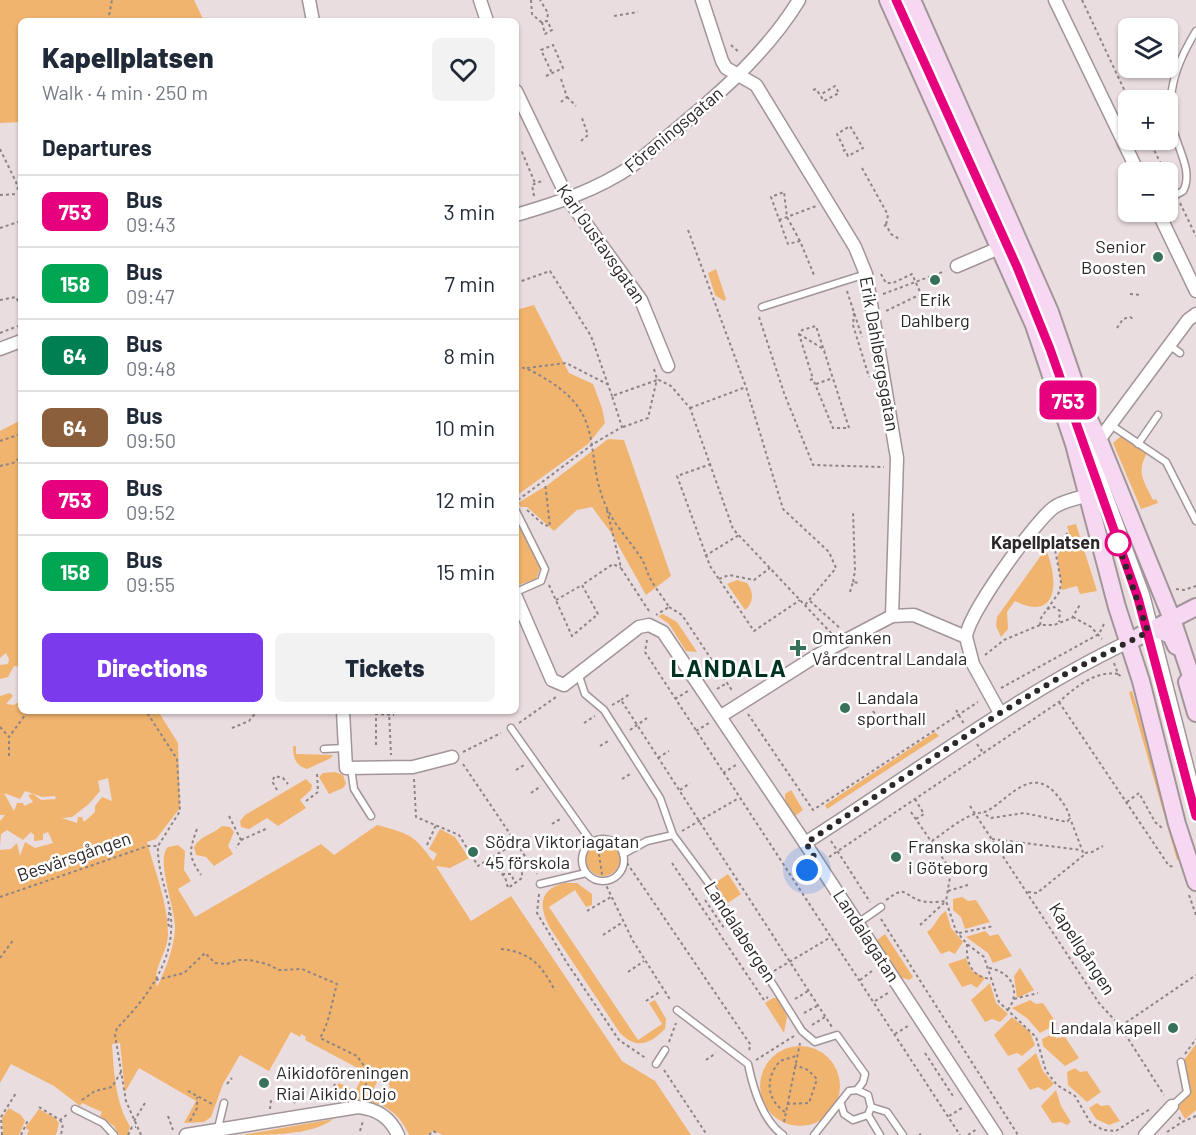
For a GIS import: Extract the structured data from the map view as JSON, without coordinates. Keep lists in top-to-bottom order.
{
  "streets": {
    "street": [
      "Föreningsgatan",
      "Karl Gustavsgatan",
      "Erik Dahlbergsgatan",
      "Landalagatan"
    ],
    "lane": ["Landalabergen"],
    "path": ["Besvärsgången", "Kapellgången"]
  },
  "crossings": [
    ["Föreningsgatan", "Karl Gustavsgatan"],
    ["Föreningsgatan", "Erik Dahlbergsgatan"]
  ],
  "districts": ["LANDALA"],
  "places": {
    "other": [
      "Senior Boosten",
      "Erik Dahlberg",
      "Kapellplatsen",
      "Landala sporthall",
      "Södra Viktoriagatan 45 förskola",
      "Franska skolan i Göteborg",
      "Landala kapell",
      "Aikidoföreningen Riai Aikido Dojo"
    ],
    "health": ["Omtanken Vårdcentral Landala"]
  },
  "lines": ["bus line 753"],
  "page": {
    "on_map": "753",
    "map_buttons": ["+", "−"],
    "heading": [
      ["Kapellplatsen", "Walk · 4 min · 250 m"],
      "Departures"
    ],
    "list": [
      {
        "mark": "753",
        "name": "Bus",
        "note": "09:43",
        "value": "3 min"
      },
      {
        "mark": "158",
        "name": "Bus",
        "note": "09:47",
        "value": "7 min"
      },
      {
        "mark": "64",
        "name": "Bus",
        "note": "09:48",
        "value": "8 min"
      },
      {
        "mark": "64",
        "name": "Bus",
        "note": "09:50",
        "value": "10 min"
      },
      {
        "mark": "753",
        "name": "Bus",
        "note": "09:52",
        "value": "12 min"
      },
      {
        "mark": "158",
        "name": "Bus",
        "note": "09:55",
        "value": "15 min"
      }
    ],
    "buttons": ["Directions", "Tickets"]
  }
}
